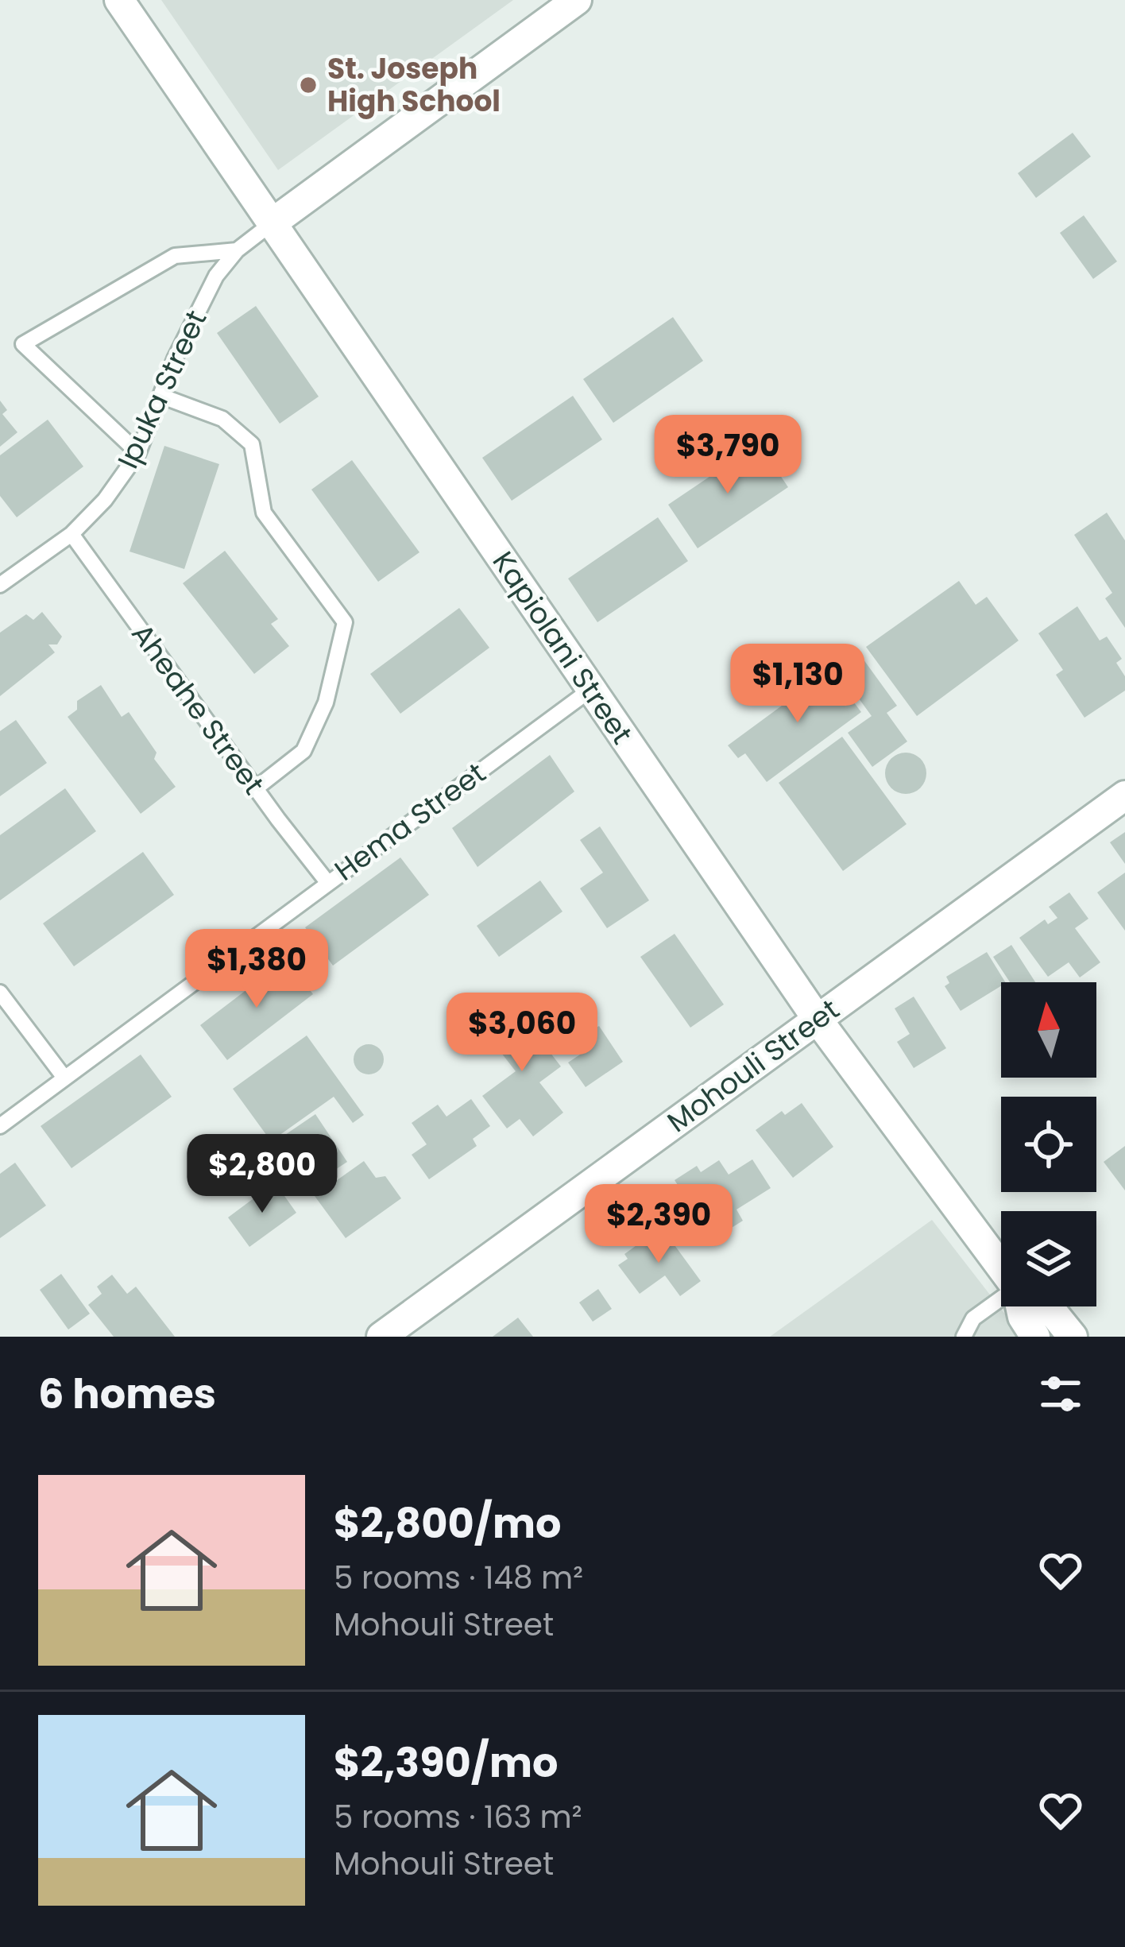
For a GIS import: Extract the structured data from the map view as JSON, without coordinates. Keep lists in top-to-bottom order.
{
  "streets": {
    "street": ["Kapiolani Street", "Mohouli Street"],
    "lane": ["Ipuka Street", "Aheahe Street", "Hema Street"]
  },
  "crossings": [
    ["Ipuka Street", "Kapiolani Street"],
    ["Ipuka Street", "Aheahe Street"],
    ["Kapiolani Street", "Hema Street"],
    ["Kapiolani Street", "Mohouli Street"],
    ["Aheahe Street", "Hema Street"]
  ],
  "places": ["St. Joseph High School"],
  "north": "top",
  "page": {
    "price": [
      "$3,790",
      "$1,130",
      "$1,380",
      "$3,060",
      "$2,800",
      "$2,390"
    ],
    "heading": "6 homes",
    "list": [
      {
        "name": "$2,800/mo",
        "note": "5 rooms · 148 m² · Mohouli Street"
      },
      {
        "name": "$2,390/mo",
        "note": "5 rooms · 163 m² · Mohouli Street"
      }
    ]
  }
}
